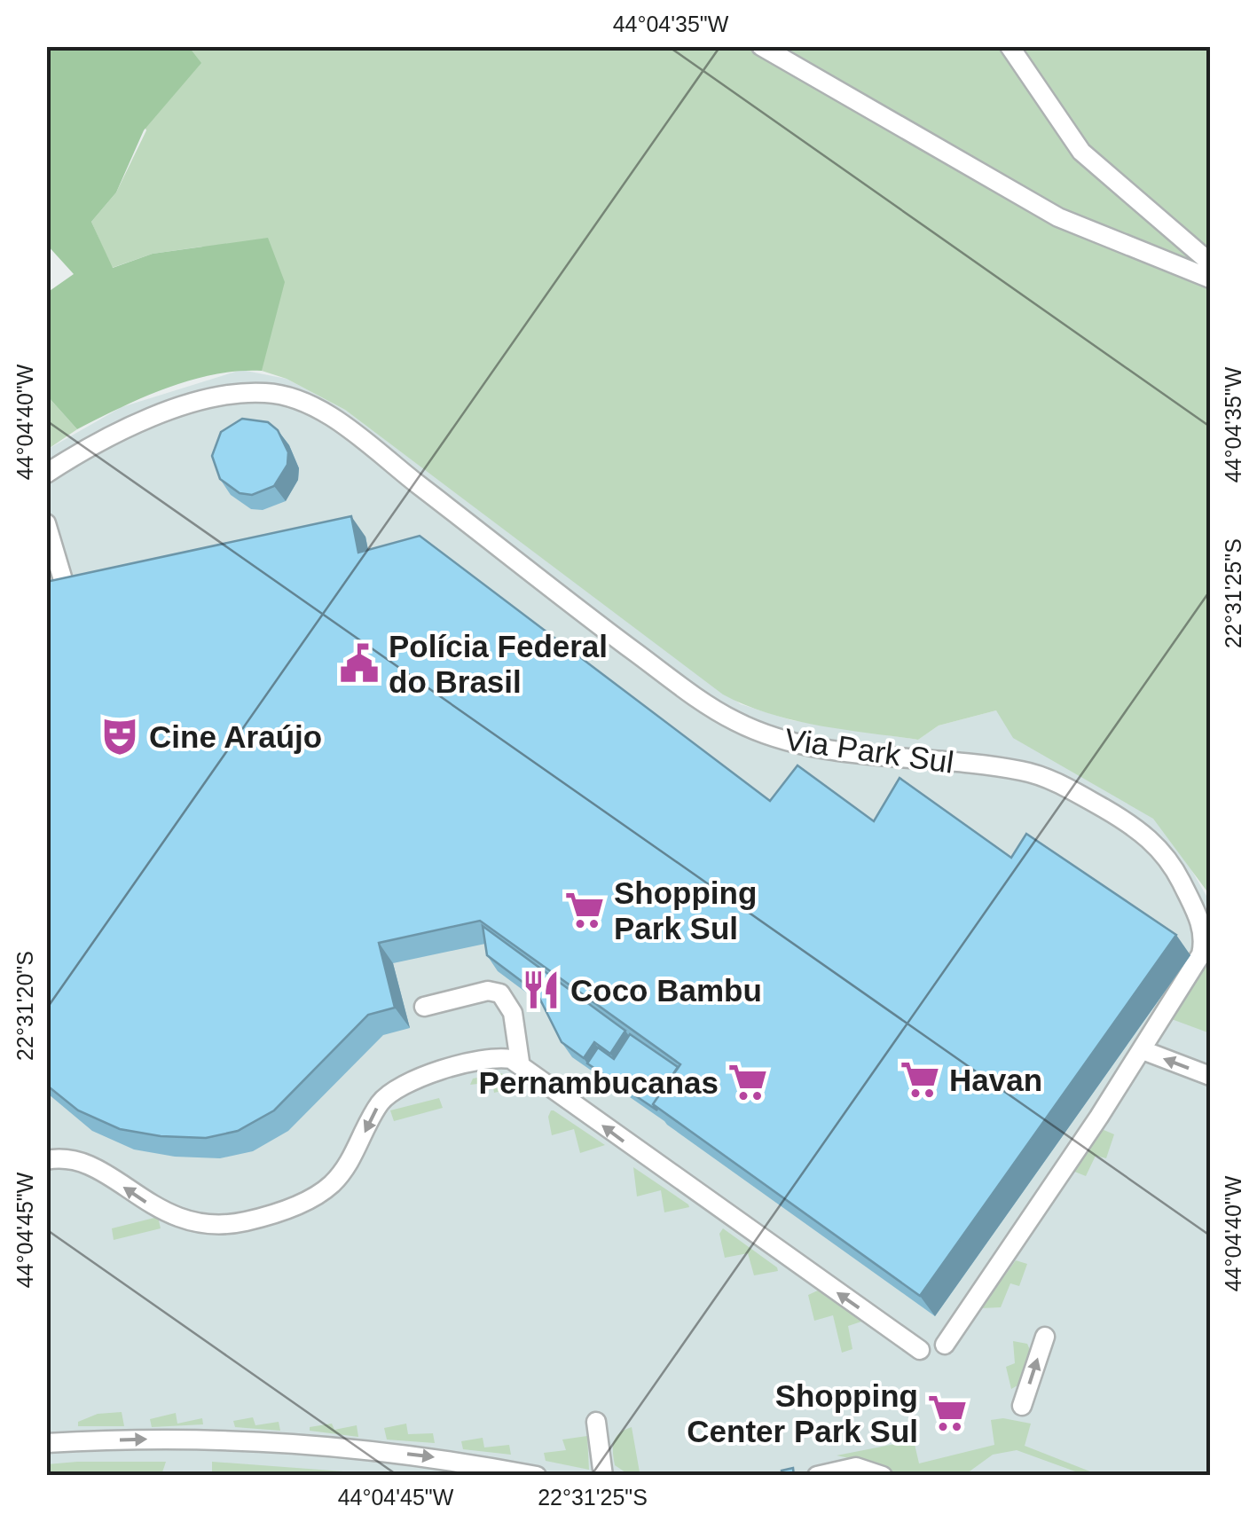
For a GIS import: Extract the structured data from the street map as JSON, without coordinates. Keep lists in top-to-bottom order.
{
  "streets": {
    "lane": ["Via Park Sul"]
  },
  "places": {
    "public building": ["Polícia Federal do Brasil"],
    "theatre": ["Cine Araújo"],
    "supermarket": [
      "Shopping Park Sul",
      "Havan",
      "Pernambucanas",
      "Shopping Center Park Sul"
    ],
    "restaurant": ["Coco Bambu"]
  },
  "coordinates": [
    "44°04'35\"W",
    "44°04'40\"W",
    "22°31'25\"S",
    "22°31'20\"S",
    "44°04'45\"W"
  ]
}
